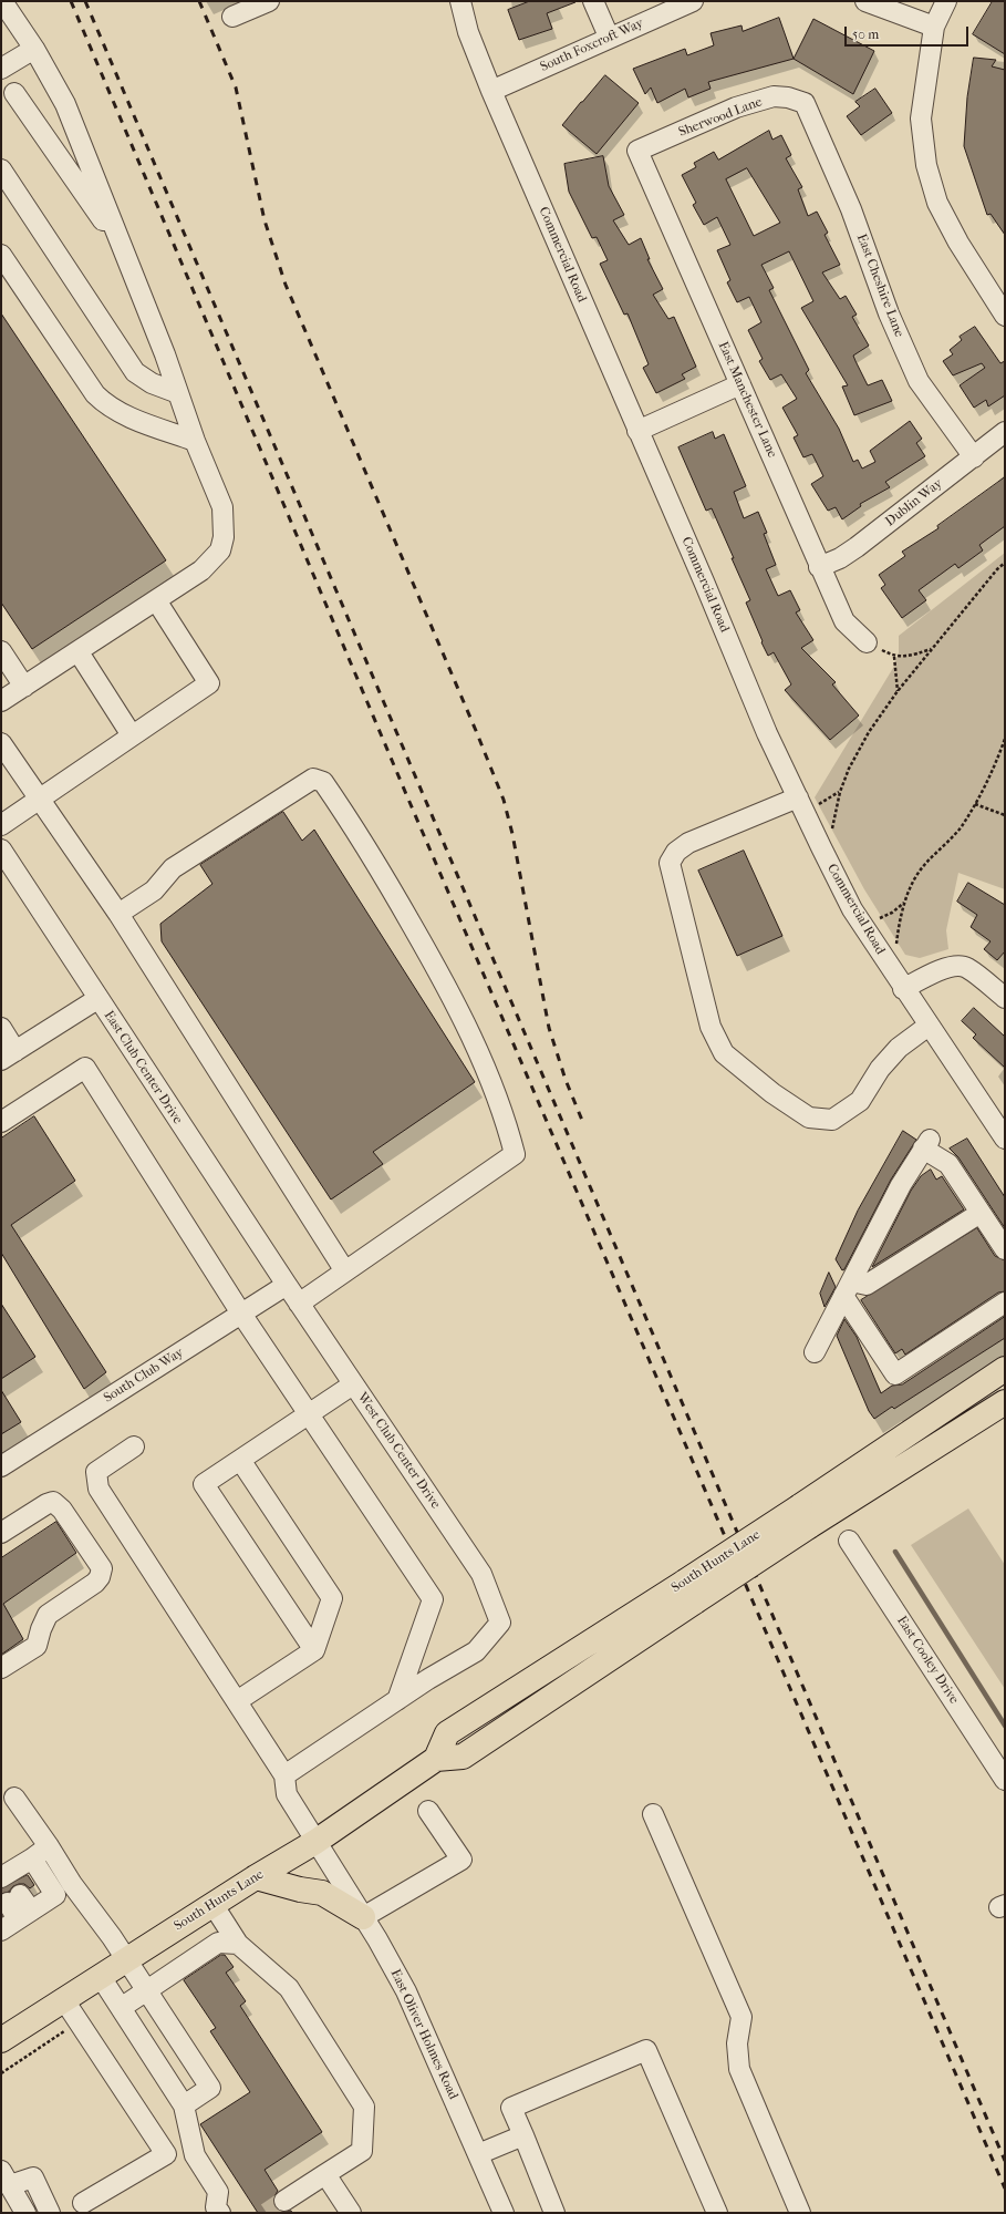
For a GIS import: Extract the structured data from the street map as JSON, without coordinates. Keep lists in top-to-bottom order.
{
  "streets": {
    "main road": ["South Hunts Lane"],
    "street": [
      "South Foxcroft Way",
      "Sherwood Lane",
      "Commercial Road",
      "East Cheshire Lane",
      "East Manchester Lane",
      "Dublin Way",
      "East Club Center Drive",
      "South Club Way",
      "West Club Center Drive",
      "East Cooley Drive",
      "East Oliver Holmes Road"
    ]
  },
  "crossings": [
    ["South Foxcroft Way", "Commercial Road"],
    ["Sherwood Lane", "East Cheshire Lane"],
    ["Sherwood Lane", "East Manchester Lane"],
    ["East Cheshire Lane", "Dublin Way"],
    ["East Manchester Lane", "Dublin Way"],
    ["East Club Center Drive", "South Club Way"],
    ["East Club Center Drive", "West Club Center Drive"],
    ["South Club Way", "West Club Center Drive"],
    ["South Hunts Lane", "East Oliver Holmes Road"]
  ],
  "scale_bar": "50 m"
}
